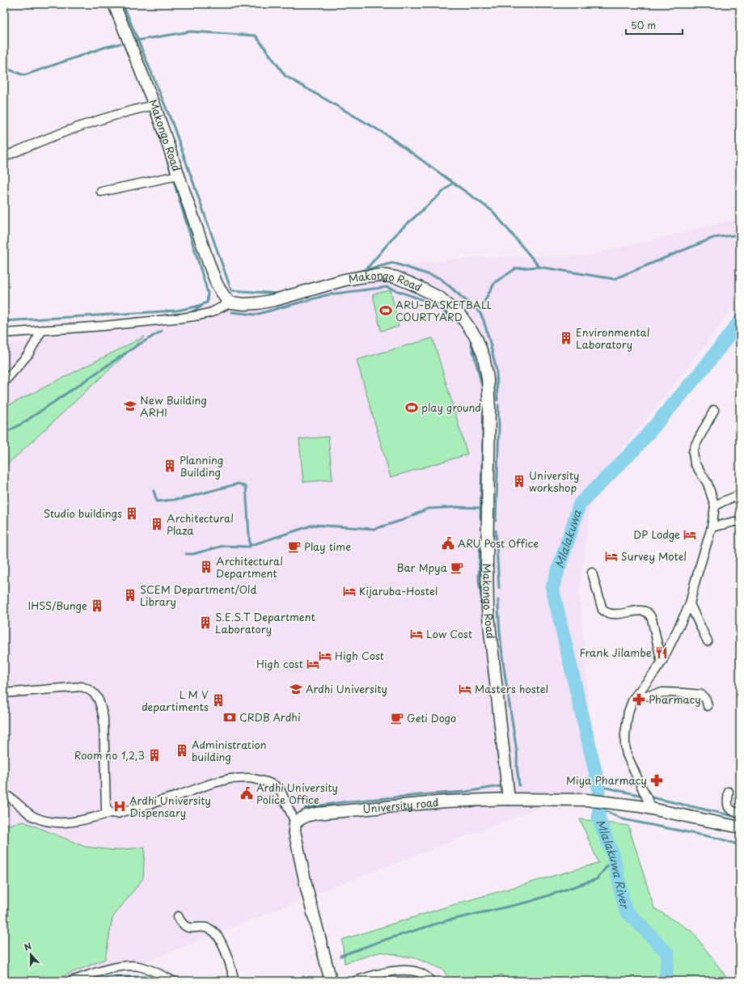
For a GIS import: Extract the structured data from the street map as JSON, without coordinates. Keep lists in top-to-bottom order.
{
  "streets": {
    "street": ["Makongo Road", "University road"]
  },
  "crossings": [
    ["Makongo Road", "University road"]
  ],
  "water": ["Mlalakuwa", "Mlalakuwa River"],
  "places": {
    "sports": ["ARU-BASKETBALL COURTYARD", "play ground"],
    "building": [
      "Environmental Laboratory",
      "Planning Building",
      "University workshop",
      "Studio buildings",
      "Architectural Plaza",
      "Architectural Department",
      "SCEM Department/Old Library",
      "IHSS/Bunge",
      "S.E.S.T Department Laboratory",
      "L M V departiments",
      "Administration building",
      "Room no 1,2,3"
    ],
    "school or university": ["New Building ARHI", "Ardhi University"],
    "hotel": [
      "DP Lodge",
      "Survey Motel",
      "Kijaruba-Hostel",
      "Low Cost",
      "High Cost",
      "High cost",
      "Masters hostel"
    ],
    "public building": ["ARU Post Office", "Ardhi University Police Office"],
    "cafe": ["Play time", "Bar Mpya", "Geti Dogo"],
    "restaurant": ["Frank Jilambe"],
    "pharmacy": ["Pharmacy", "Miya Pharmacy"],
    "bank": ["CRDB Ardhi"],
    "hospital": ["Ardhi University Dispensary"]
  },
  "scale_bar": "50 m",
  "north": "top"
}
